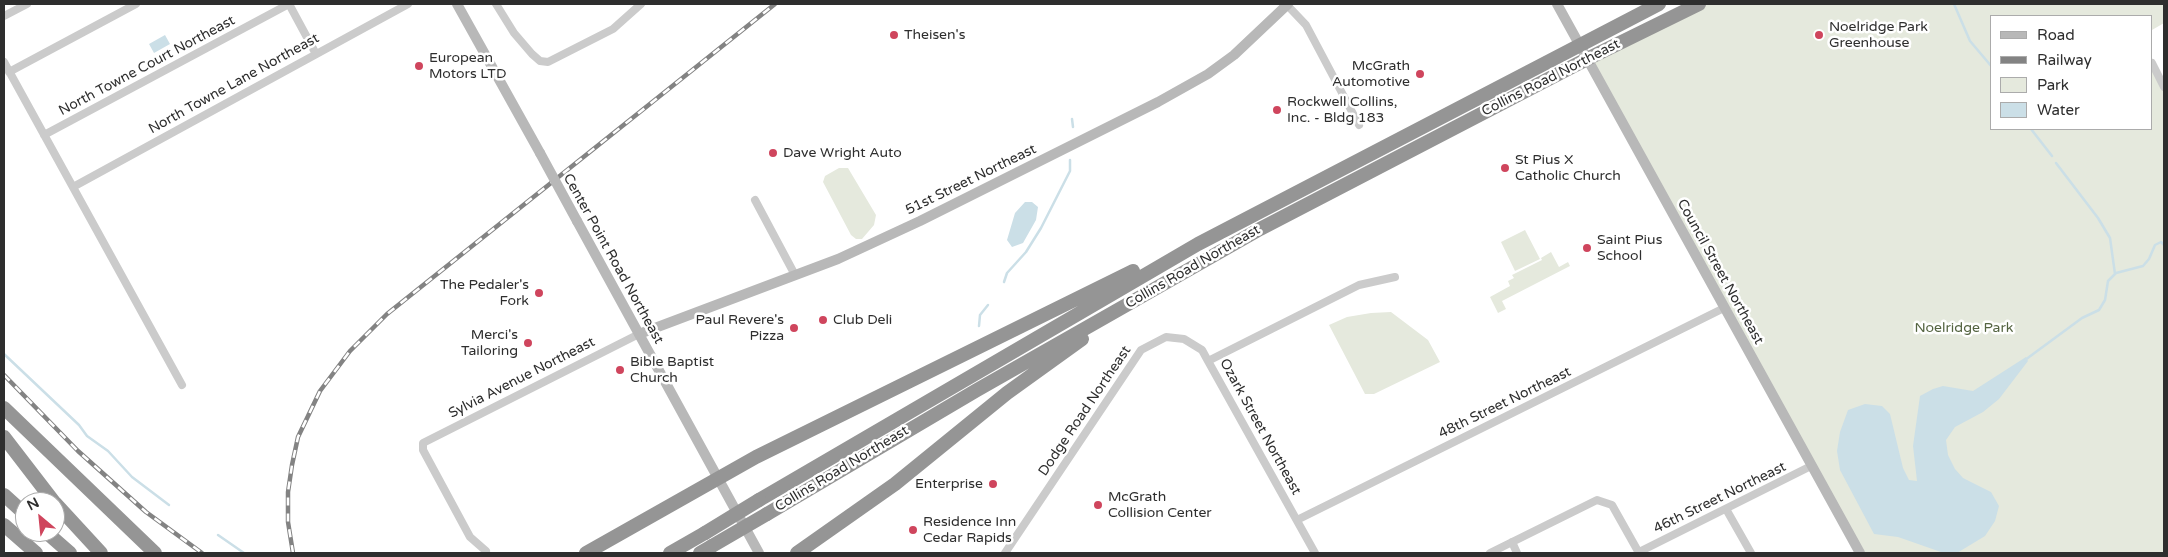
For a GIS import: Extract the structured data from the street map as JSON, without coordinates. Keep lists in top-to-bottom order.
{
  "streets": {
    "highway": ["Collins Road Northeast"],
    "street": [
      "North Towne Court Northeast",
      "North Towne Lane Northeast",
      "51st Street Northeast",
      "Center Point Road Northeast",
      "Council Street Northeast",
      "Sylvia Avenue Northeast",
      "48th Street Northeast",
      "Dodge Road Northeast",
      "Ozark Street Northeast",
      "46th Street Northeast"
    ]
  },
  "crossings": [
    ["Collins Road Northeast", "Council Street Northeast"],
    ["51st Street Northeast", "Center Point Road Northeast"],
    ["51st Street Northeast", "Sylvia Avenue Northeast"],
    ["Center Point Road Northeast", "Sylvia Avenue Northeast"],
    ["Council Street Northeast", "48th Street Northeast"],
    ["Council Street Northeast", "46th Street Northeast"],
    ["48th Street Northeast", "Ozark Street Northeast"],
    ["Dodge Road Northeast", "Ozark Street Northeast"]
  ],
  "parks": ["Noelridge Park"],
  "places": [
    "Theisen's",
    "Noelridge Park Greenhouse",
    "European Motors LTD",
    "McGrath Automotive",
    "Rockwell Collins, Inc. - Bldg 183",
    "Dave Wright Auto",
    "St Pius X Catholic Church",
    "Saint Pius School",
    "The Pedaler's Fork",
    "Club Deli",
    "Paul Revere's Pizza",
    "Merci's Tailoring",
    "Bible Baptist Church",
    "Enterprise",
    "McGrath Collision Center",
    "Residence Inn Cedar Rapids"
  ],
  "legend": [
    "Road",
    "Railway",
    "Park",
    "Water"
  ],
  "north": "top left"
}
